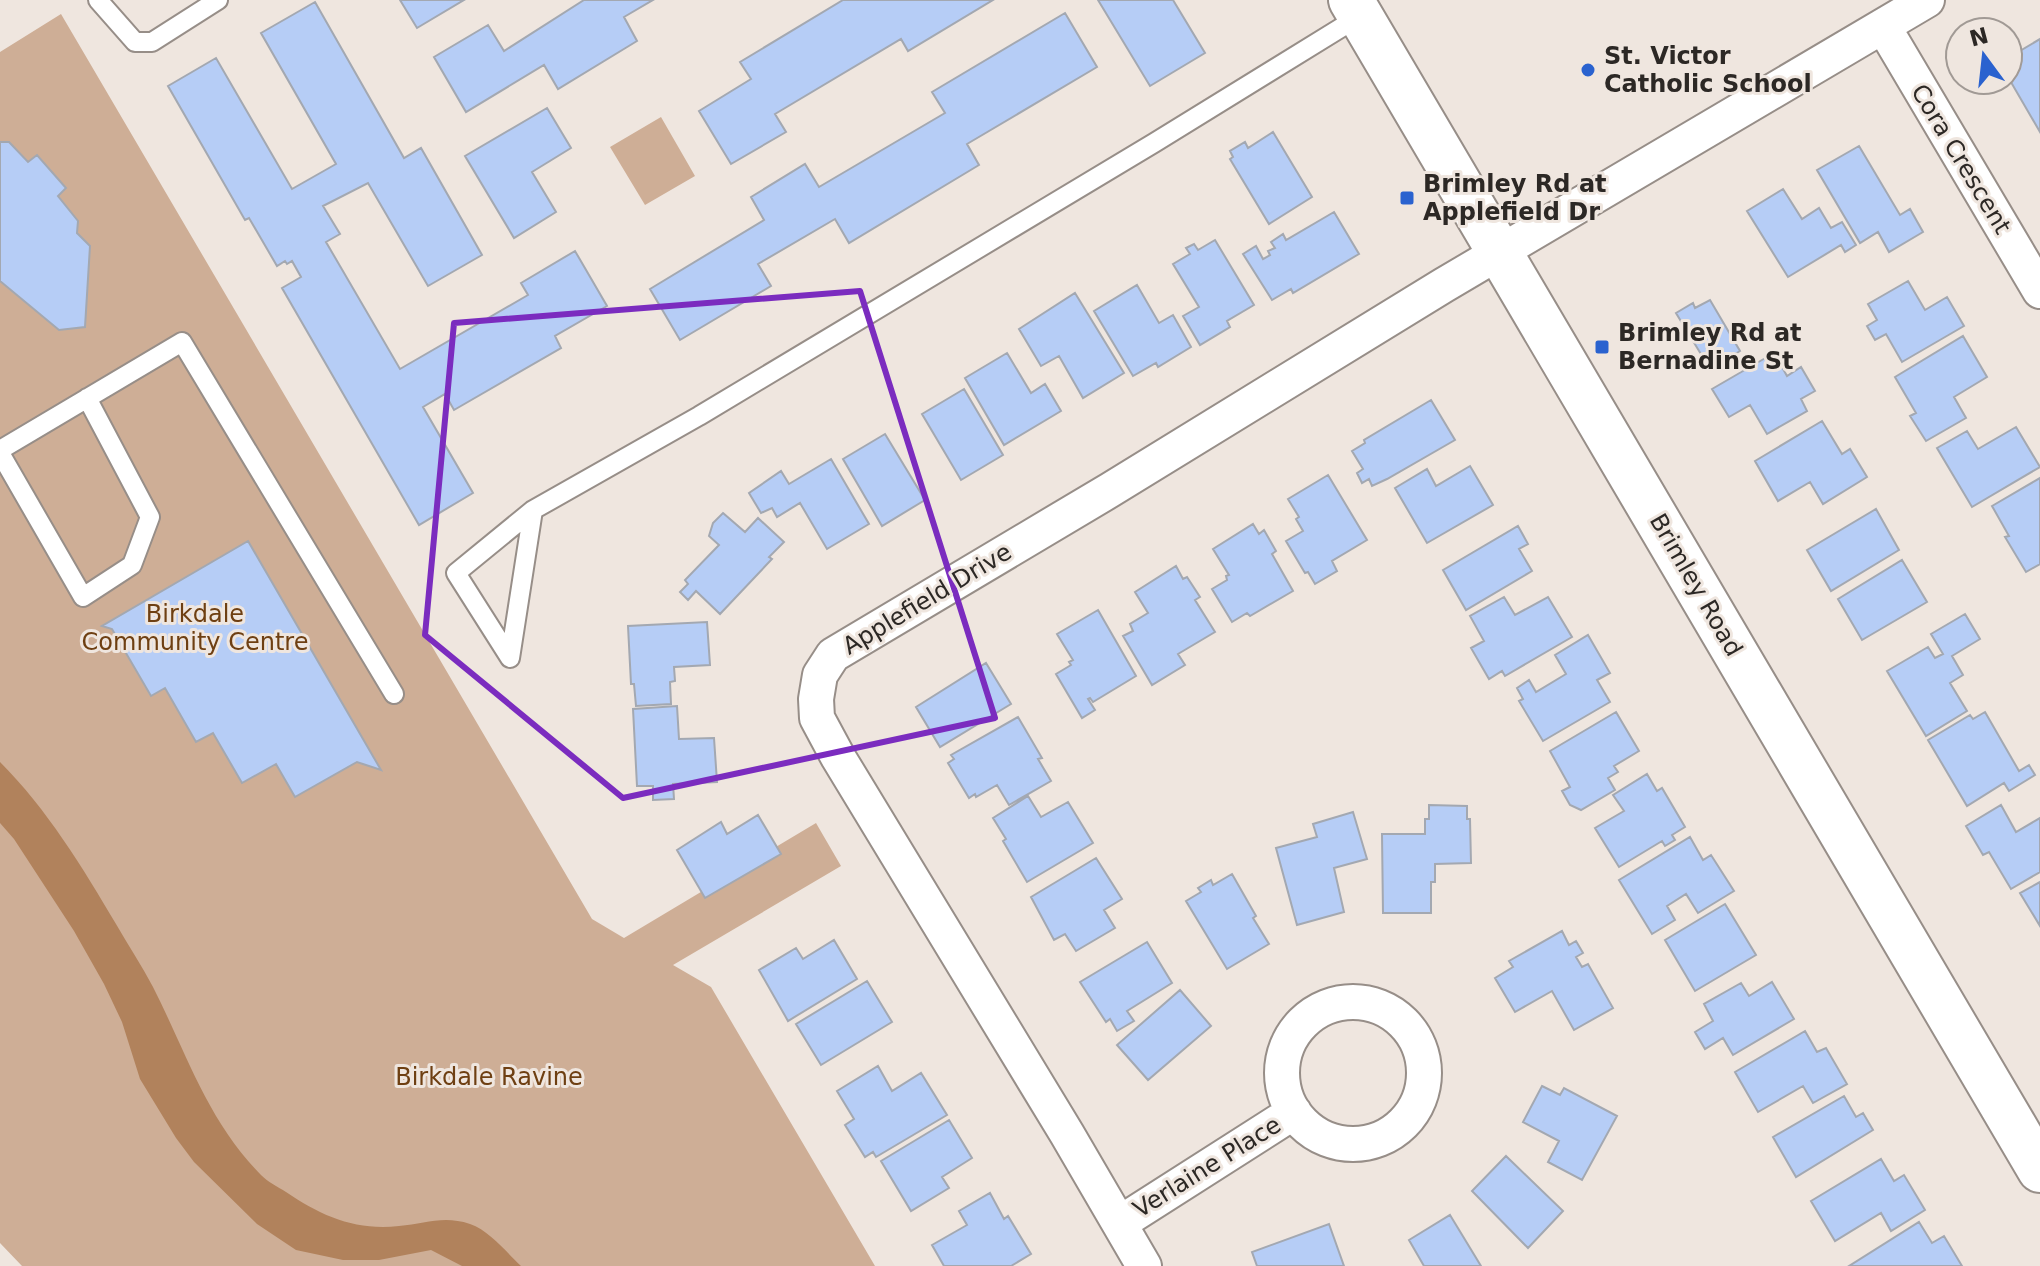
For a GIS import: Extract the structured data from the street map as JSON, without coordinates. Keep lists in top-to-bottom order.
{
  "streets": {
    "main road": ["Brimley Road"],
    "street": ["Cora Crescent", "Applefield Drive", "Verlaine Place"]
  },
  "crossings": [
    ["Cora Crescent", "Applefield Drive"],
    ["Brimley Road", "Applefield Drive"],
    ["Applefield Drive", "Verlaine Place"]
  ],
  "parks": ["Birkdale Community Centre", "Birkdale Ravine"],
  "places": {
    "other": ["St. Victor Catholic School"],
    "transit": ["Brimley Rd at Applefield Dr", "Brimley Rd at Bernadine St"]
  },
  "north": "top"
}
